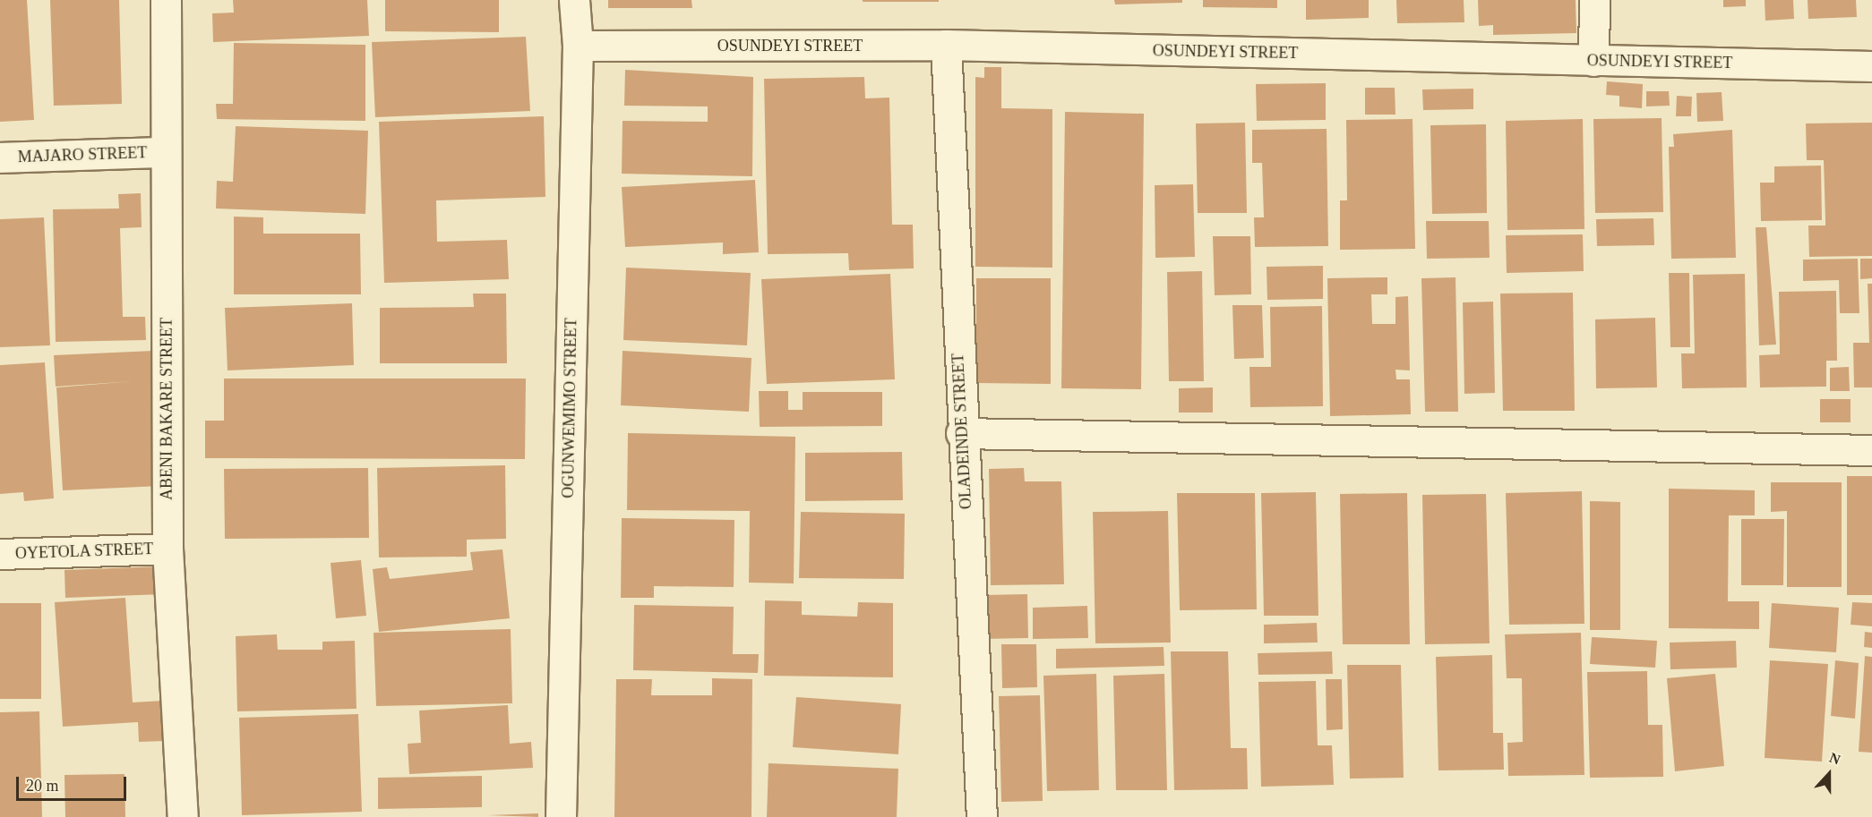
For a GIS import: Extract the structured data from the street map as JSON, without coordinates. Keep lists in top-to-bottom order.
{
  "streets": {
    "street": [
      "OSUNDEYI STREET",
      "MAJARO STREET",
      "OGUNWEMIMO STREET",
      "ABENI BAKARE STREET",
      "OLADEINDE STREET",
      "OYETOLA STREET"
    ]
  },
  "crossings": [
    ["OSUNDEYI STREET", "OGUNWEMIMO STREET"],
    ["OSUNDEYI STREET", "OLADEINDE STREET"],
    ["MAJARO STREET", "ABENI BAKARE STREET"],
    ["ABENI BAKARE STREET", "OYETOLA STREET"]
  ],
  "scale_bar": "20 m",
  "north": "top"
}
